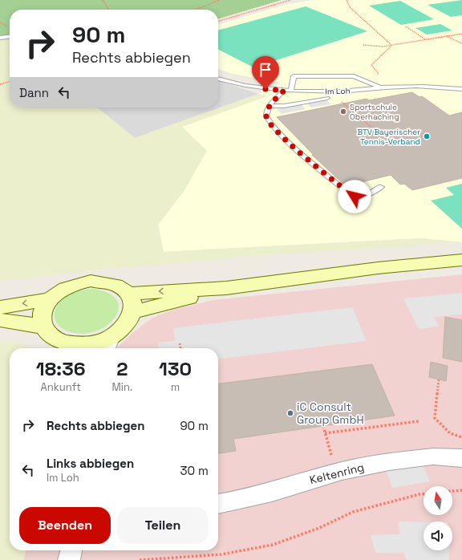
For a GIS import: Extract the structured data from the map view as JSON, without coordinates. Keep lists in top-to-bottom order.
{
  "streets": {
    "street": ["Keltenring"],
    "lane": ["Im Loh"]
  },
  "places": ["Sportschule Oberhaching", "BTV Bayerischer Tennis-Verband", "iC Consult Group GmbH"],
  "north": "top",
  "page": {
    "turn": ["90 m", "Rechts abbiegen"],
    "then": "Dann",
    "eta": [
      "18:36",
      "Ankunft",
      "2",
      "Min.",
      "130",
      "m"
    ],
    "list": [
      {
        "name": "Rechts abbiegen",
        "value": "90 m"
      },
      {
        "name": "Links abbiegen",
        "note": "Im Loh",
        "value": "30 m"
      }
    ],
    "buttons": ["Beenden", "Teilen"]
  }
}
